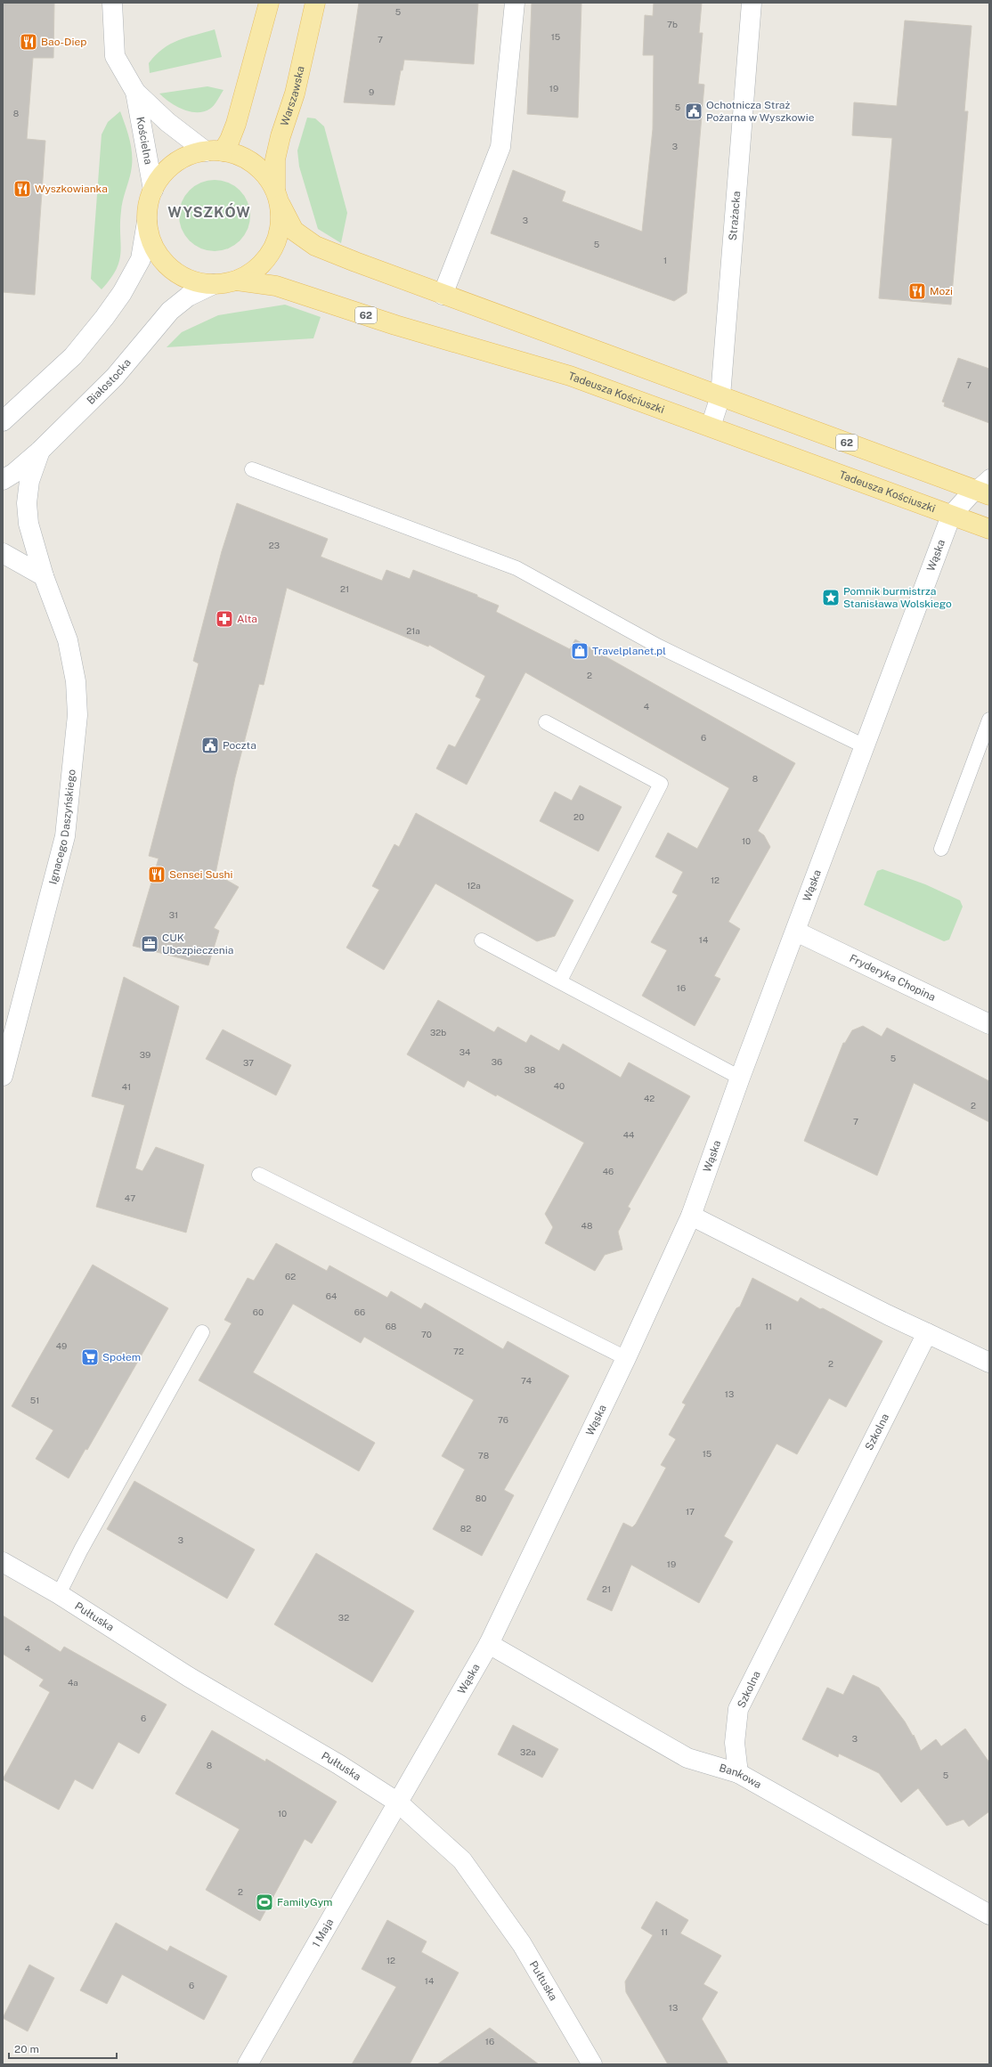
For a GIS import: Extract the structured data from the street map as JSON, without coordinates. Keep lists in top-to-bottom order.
{
  "streets": {
    "main road": ["Warszawska", "62", "Tadeusza Kościuszki"],
    "street": [
      "Kościelna",
      "Strażacka",
      "Białostocka",
      "Wąska",
      "Ignacego Daszyńskiego",
      "Fryderyka Chopina",
      "Szkolna",
      "Pułtuska",
      "Bankowa",
      "1 Maja"
    ]
  },
  "crossings": [
    ["Warszawska", "62"],
    ["Warszawska", "Tadeusza Kościuszki"],
    ["Strażacka", "62"],
    ["Strażacka", "Tadeusza Kościuszki"],
    ["62", "Wąska"],
    ["Białostocka", "Ignacego Daszyńskiego"],
    ["Tadeusza Kościuszki", "Wąska"],
    ["Wąska", "Fryderyka Chopina"],
    ["Wąska", "Pułtuska"],
    ["Wąska", "Bankowa"],
    ["Wąska", "1 Maja"],
    ["Szkolna", "Bankowa"],
    ["Pułtuska", "1 Maja"]
  ],
  "districts": ["WYSZKÓW"],
  "places": {
    "restaurant": [
      "Bao-Diep",
      "Wyszkowianka",
      "Mozi",
      "Sensei Sushi"
    ],
    "public building": ["Ochotnicza Straż Pożarna w Wyszkowie", "Poczta"],
    "place": ["Pomnik burmistrza Stanisława Wolskiego"],
    "pharmacy": ["Alta"],
    "shop": ["Travelplanet.pl"],
    "office": ["CUK Ubezpieczenia"],
    "supermarket": ["Społem"],
    "sports": ["FamilyGym"]
  },
  "house_numbers": [
    "5",
    "7b",
    "15",
    "7",
    "19",
    "9",
    "5",
    "8",
    "3",
    "3",
    "5",
    "1",
    "7",
    "23",
    "21",
    "21a",
    "2",
    "4",
    "6",
    "8",
    "20",
    "10",
    "12",
    "12a",
    "31",
    "14",
    "16",
    "32b",
    "34",
    "39",
    "5",
    "36",
    "37",
    "38",
    "40",
    "41",
    "42",
    "2",
    "7",
    "44",
    "46",
    "47",
    "48",
    "62",
    "64",
    "60",
    "66",
    "68",
    "11",
    "70",
    "49",
    "72",
    "2",
    "74",
    "13",
    "51",
    "76",
    "15",
    "78",
    "80",
    "17",
    "82",
    "3",
    "19",
    "21",
    "32",
    "4",
    "4a",
    "6",
    "3",
    "32a",
    "8",
    "5",
    "10",
    "2",
    "11",
    "12",
    "14",
    "6",
    "13",
    "16"
  ],
  "scale_bar": "20 m"
}
